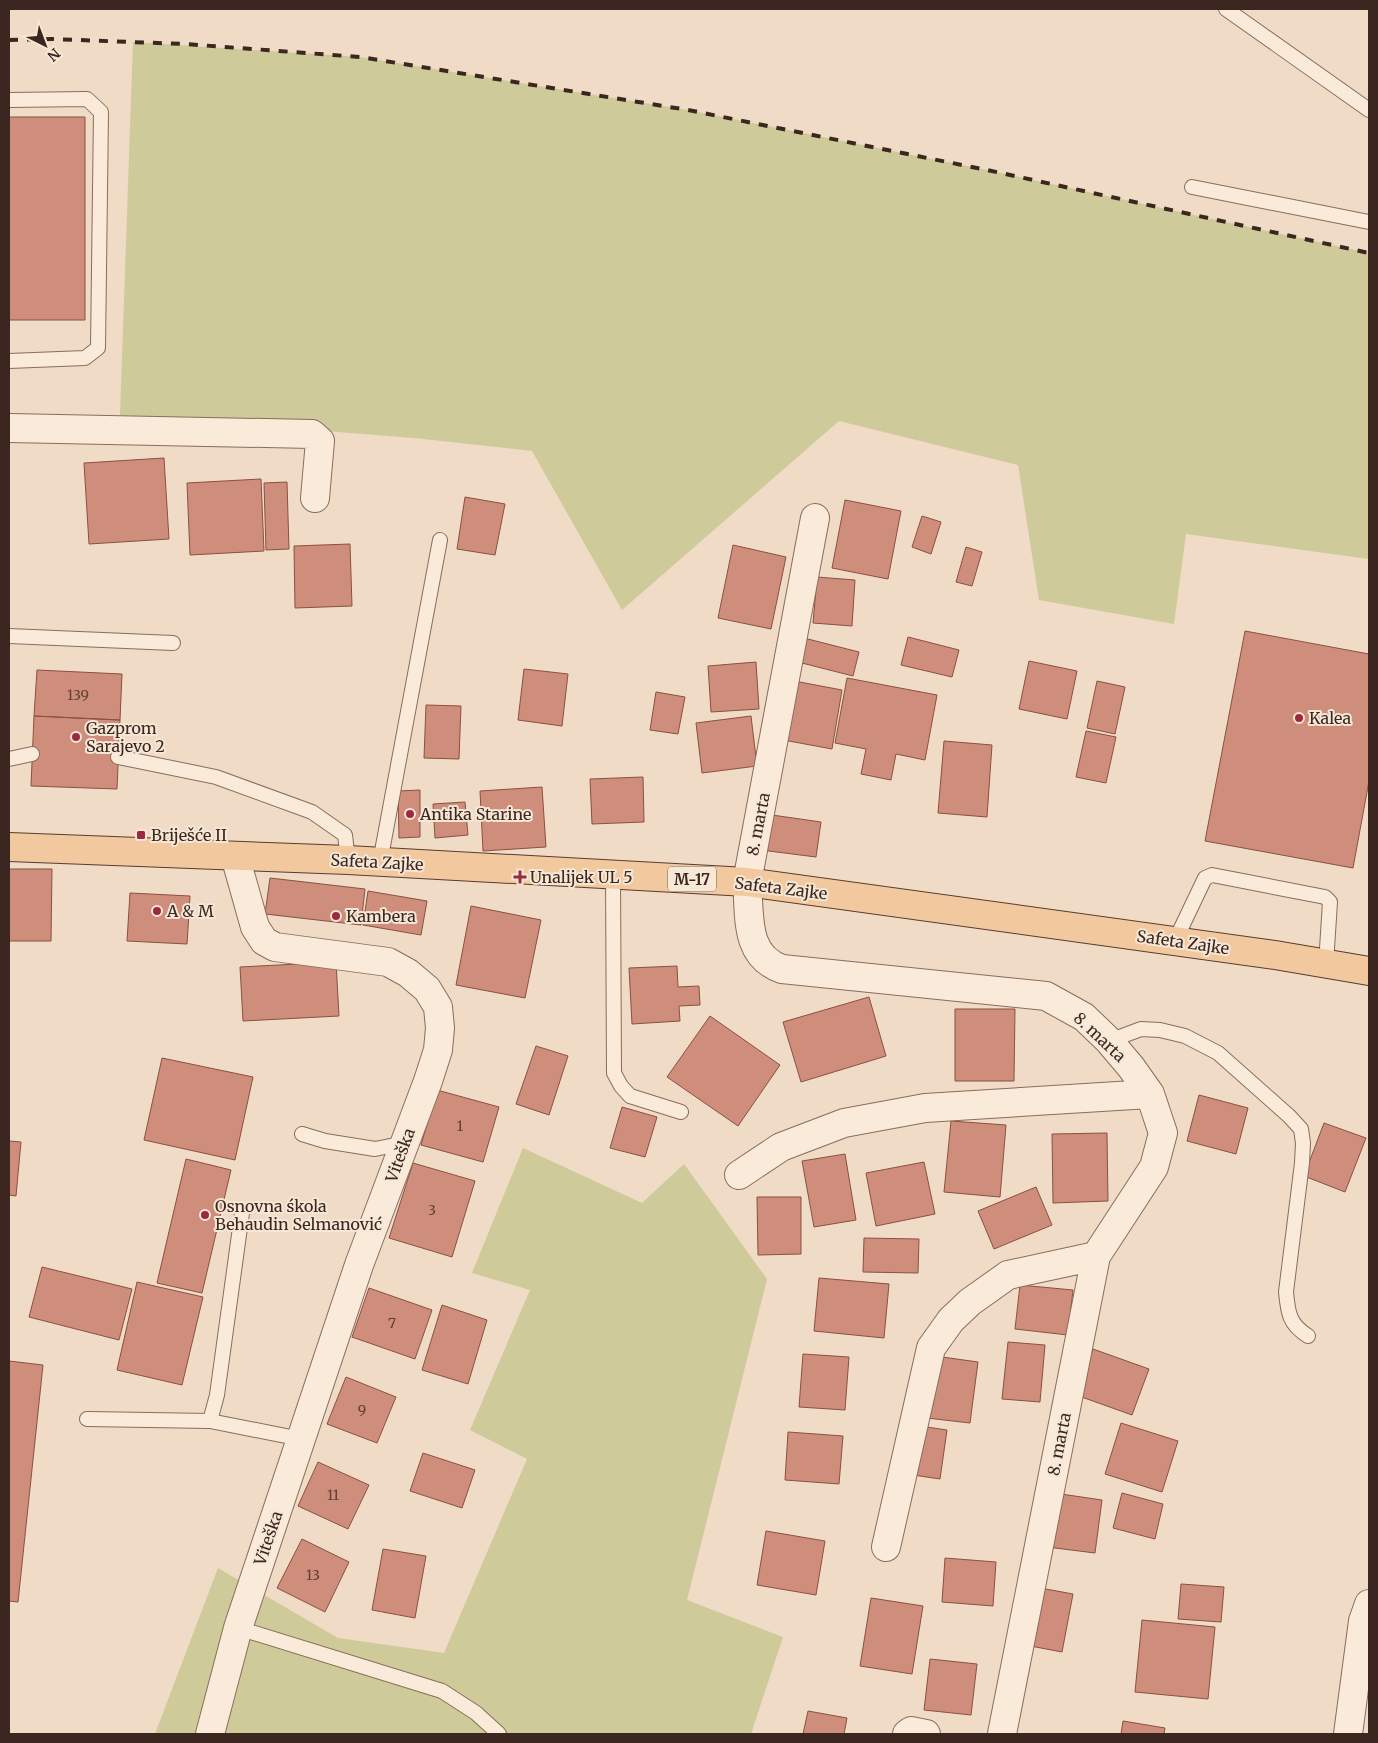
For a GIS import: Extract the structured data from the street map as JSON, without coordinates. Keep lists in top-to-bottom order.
{
  "streets": {
    "main road": ["Safeta Zajke", "M-17"],
    "street": ["8. marta", "Viteška"]
  },
  "crossings": [
    ["8. marta", "Safeta Zajke"],
    ["Safeta Zajke", "Viteška"]
  ],
  "places": {
    "other": [
      "Kalea",
      "Gazprom Sarajevo 2",
      "Antika Starine",
      "A & M",
      "Kambera",
      "Osnovna śkola Behaudin Selmanović"
    ],
    "transit": ["Briješće II"],
    "health": ["Unalijek UL 5"]
  },
  "house_numbers": [
    "139",
    "1",
    "3",
    "7",
    "9",
    "11",
    "13"
  ],
  "north": "bottom right"
}
